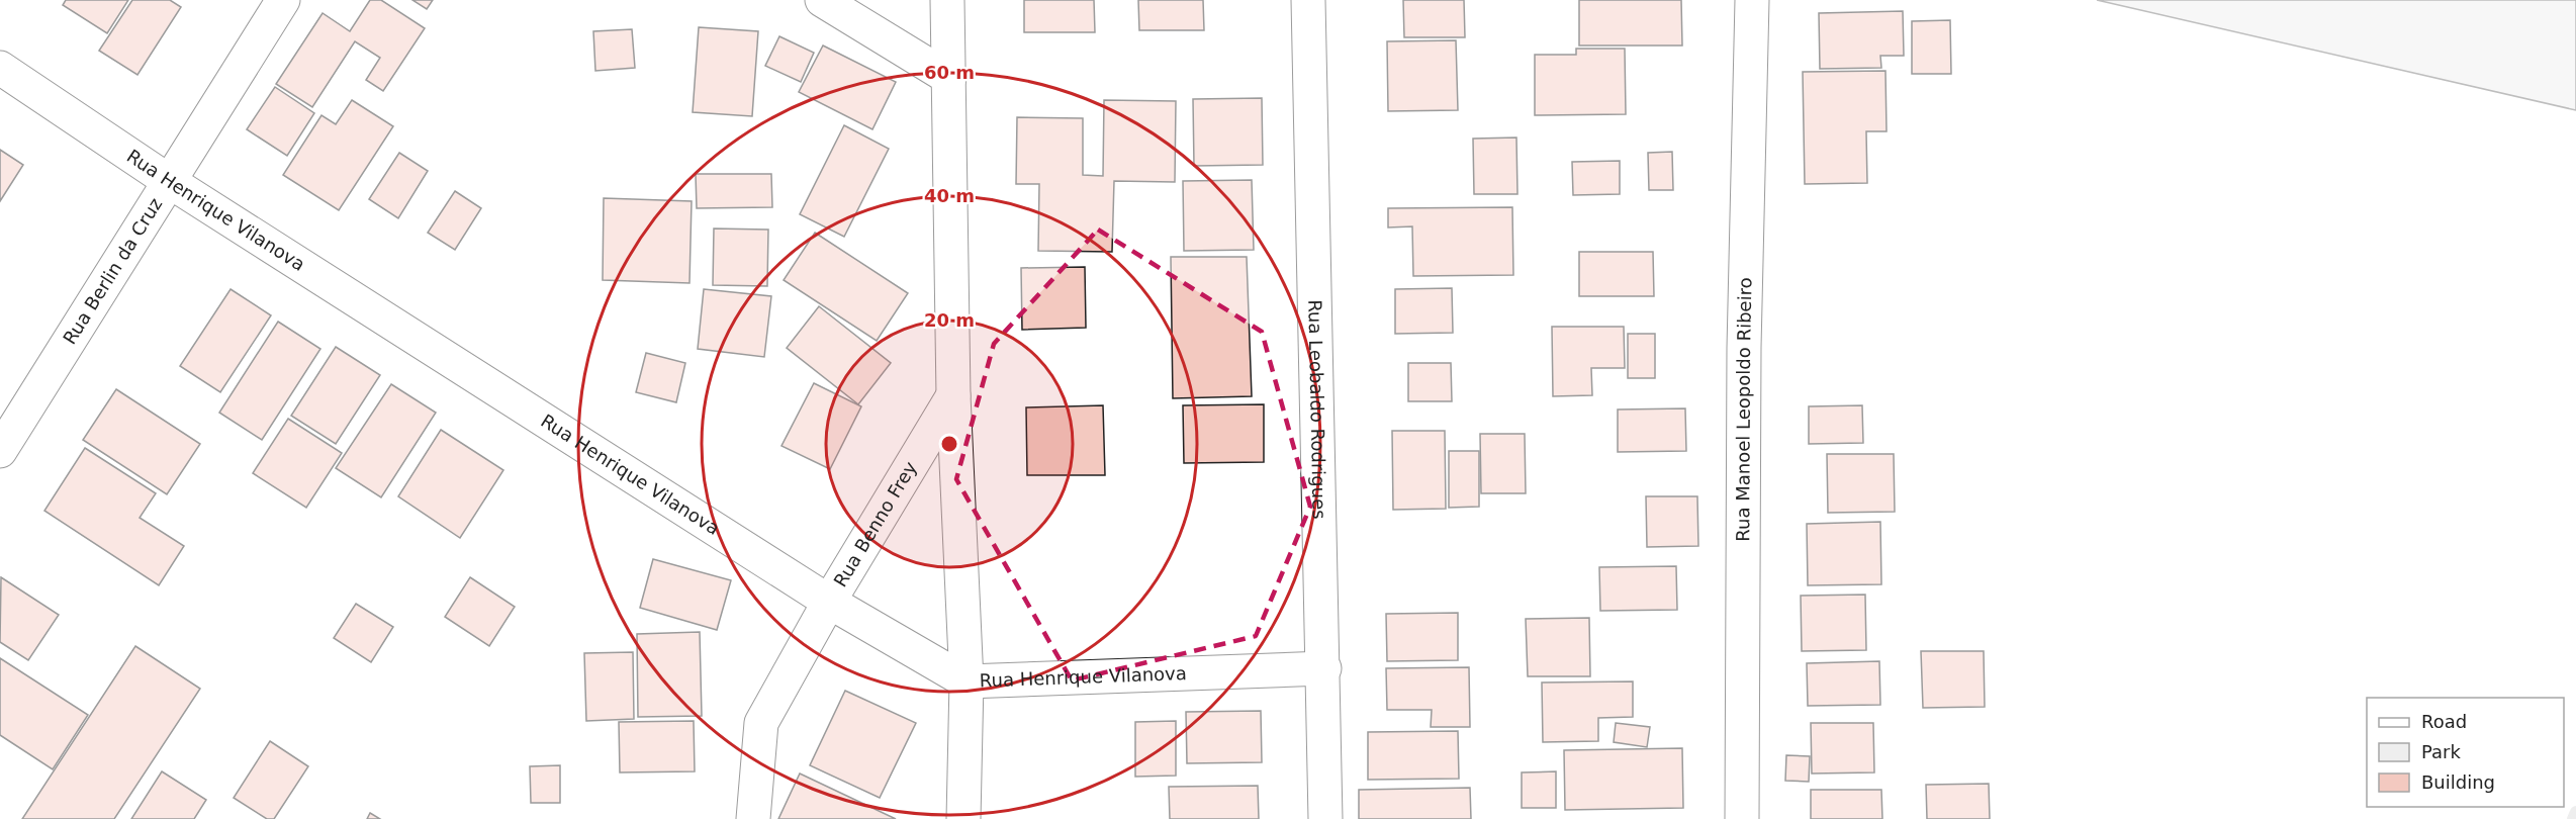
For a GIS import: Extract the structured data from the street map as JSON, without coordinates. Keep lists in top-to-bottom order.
{
  "streets": {
    "street": [
      "Rua Henrique Vilanova",
      "Rua Berlin da Cruz",
      "Rua Leobaldo Rodrigues",
      "Rua Manoel Leopoldo Ribeiro",
      "Rua Benno Frey"
    ]
  },
  "crossings": [
    ["Rua Henrique Vilanova", "Rua Berlin da Cruz"],
    ["Rua Henrique Vilanova", "Rua Leobaldo Rodrigues"],
    ["Rua Henrique Vilanova", "Rua Benno Frey"]
  ],
  "legend": ["Road", "Park", "Building"],
  "rings": ["60 m", "40 m", "20 m"]
}
